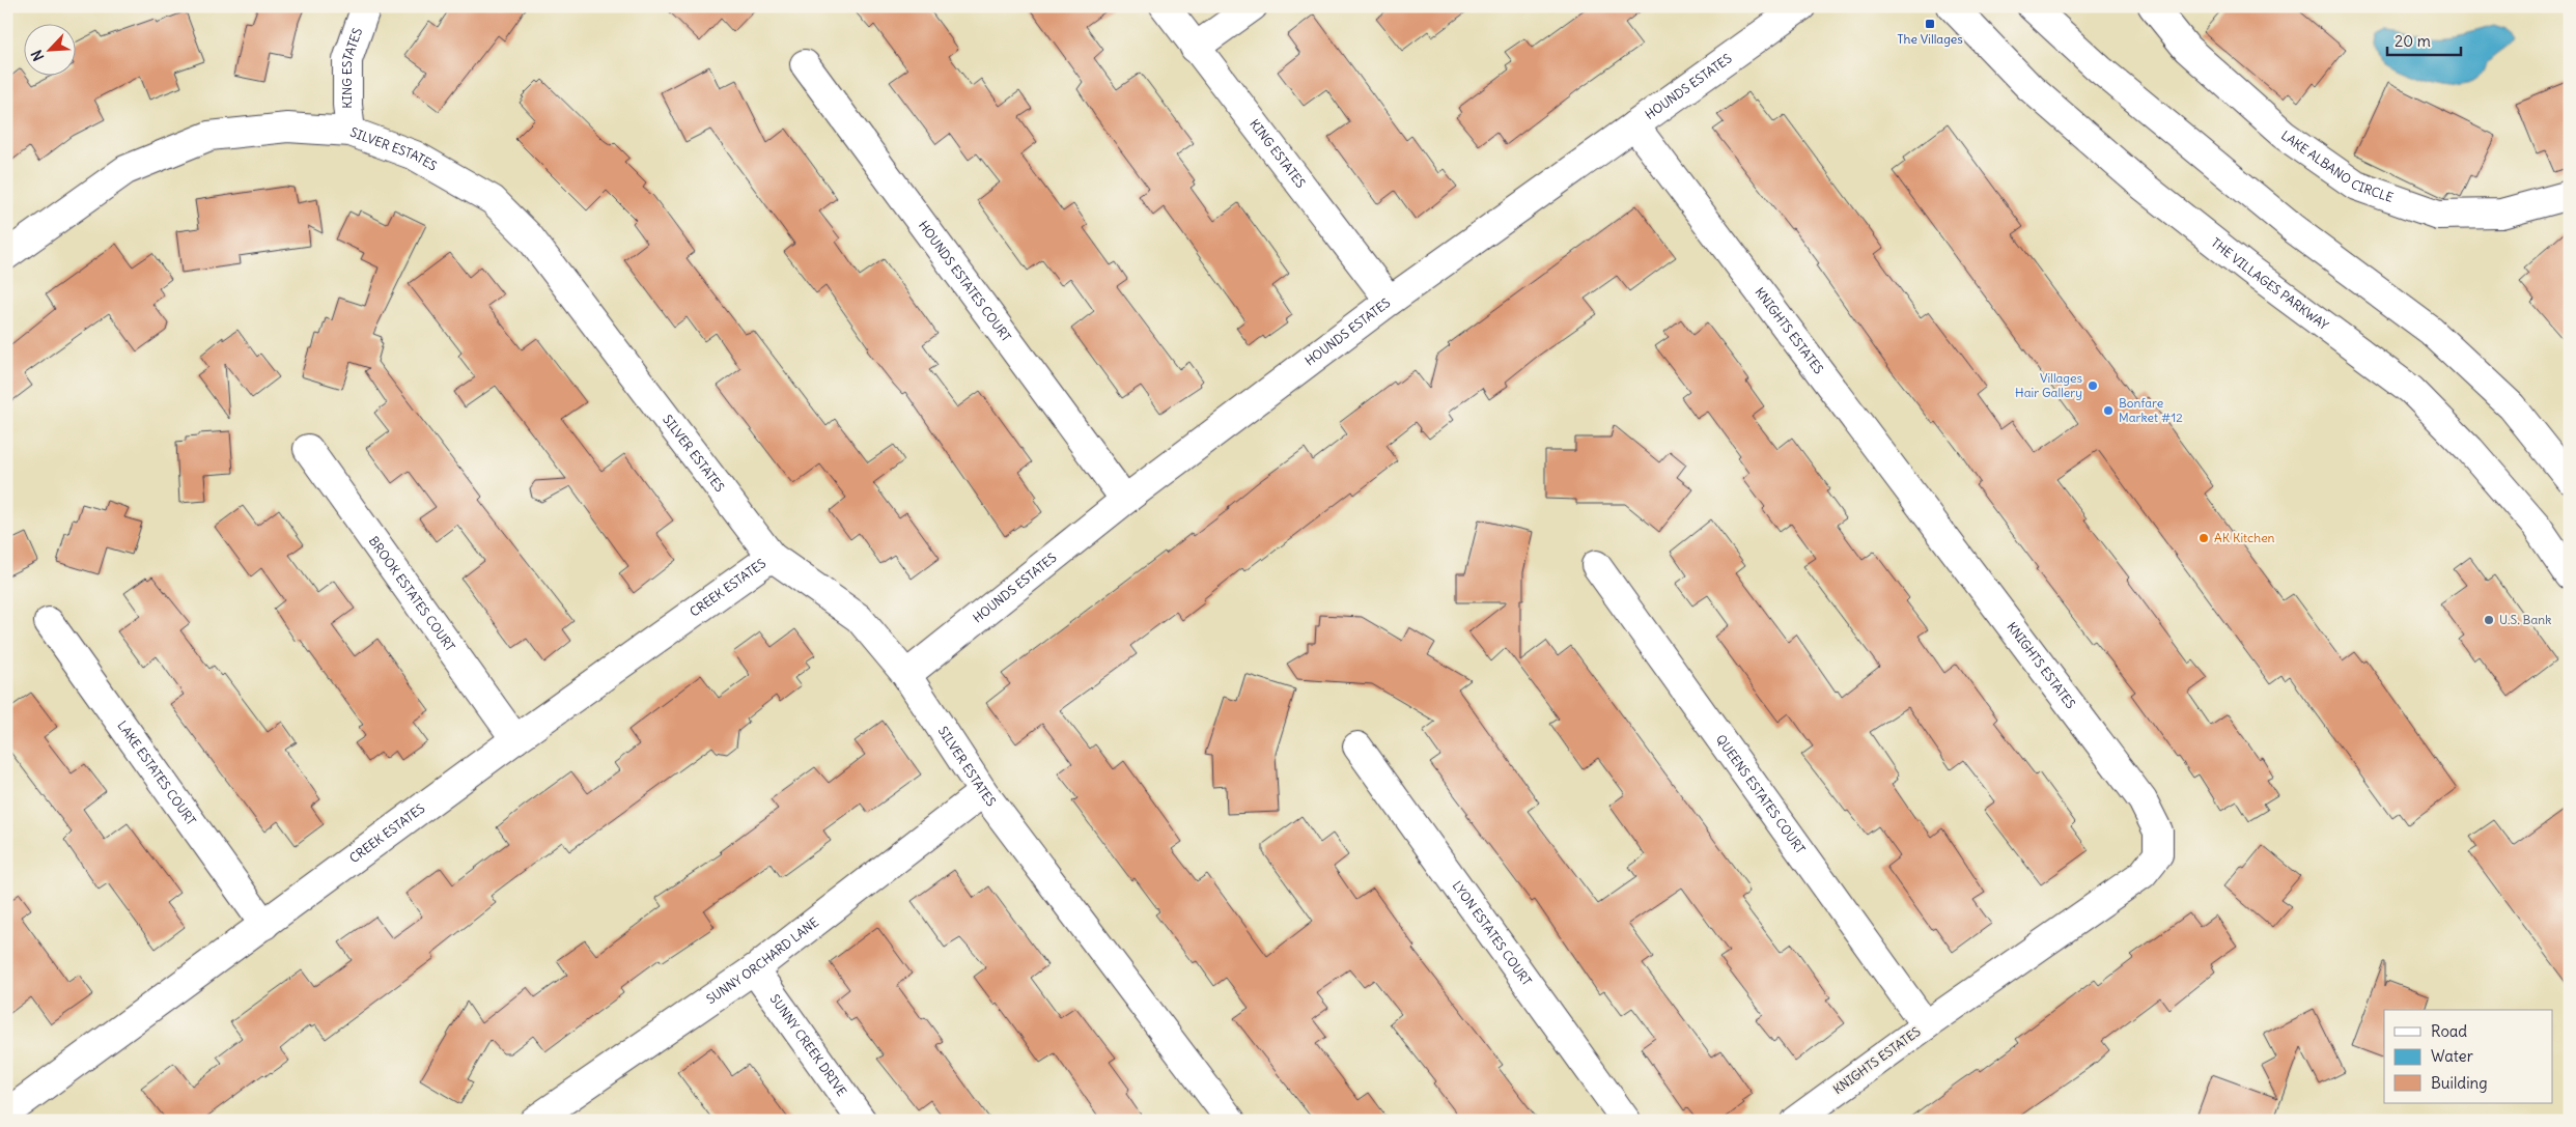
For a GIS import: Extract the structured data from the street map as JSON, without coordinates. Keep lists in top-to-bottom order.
{
  "streets": {
    "street": [
      "KING ESTATES",
      "HOUNDS ESTATES",
      "SILVER ESTATES",
      "LAKE ALBANO CIRCLE",
      "HOUNDS ESTATES COURT",
      "THE VILLAGES PARKWAY",
      "KNIGHTS ESTATES",
      "CREEK ESTATES",
      "BROOK ESTATES COURT",
      "LAKE ESTATES COURT",
      "QUEENS ESTATES COURT",
      "LYON ESTATES COURT",
      "SUNNY ORCHARD LANE",
      "SUNNY CREEK DRIVE"
    ]
  },
  "crossings": [
    ["KING ESTATES", "HOUNDS ESTATES"],
    ["KING ESTATES", "SILVER ESTATES"],
    ["HOUNDS ESTATES", "SILVER ESTATES"],
    ["HOUNDS ESTATES", "HOUNDS ESTATES COURT"],
    ["HOUNDS ESTATES", "KNIGHTS ESTATES"],
    ["SILVER ESTATES", "CREEK ESTATES"],
    ["SILVER ESTATES", "SUNNY ORCHARD LANE"],
    ["KNIGHTS ESTATES", "QUEENS ESTATES COURT"],
    ["CREEK ESTATES", "BROOK ESTATES COURT"],
    ["CREEK ESTATES", "LAKE ESTATES COURT"],
    ["SUNNY ORCHARD LANE", "SUNNY CREEK DRIVE"]
  ],
  "places": {
    "transit": ["The Villages"],
    "other": [
      "Villages Hair Gallery",
      "Bonfare Market #12",
      "AK Kitchen",
      "U.S. Bank"
    ]
  },
  "legend": ["Road", "Water", "Building"],
  "scale_bar": "20 m",
  "north": "bottom left"
}
